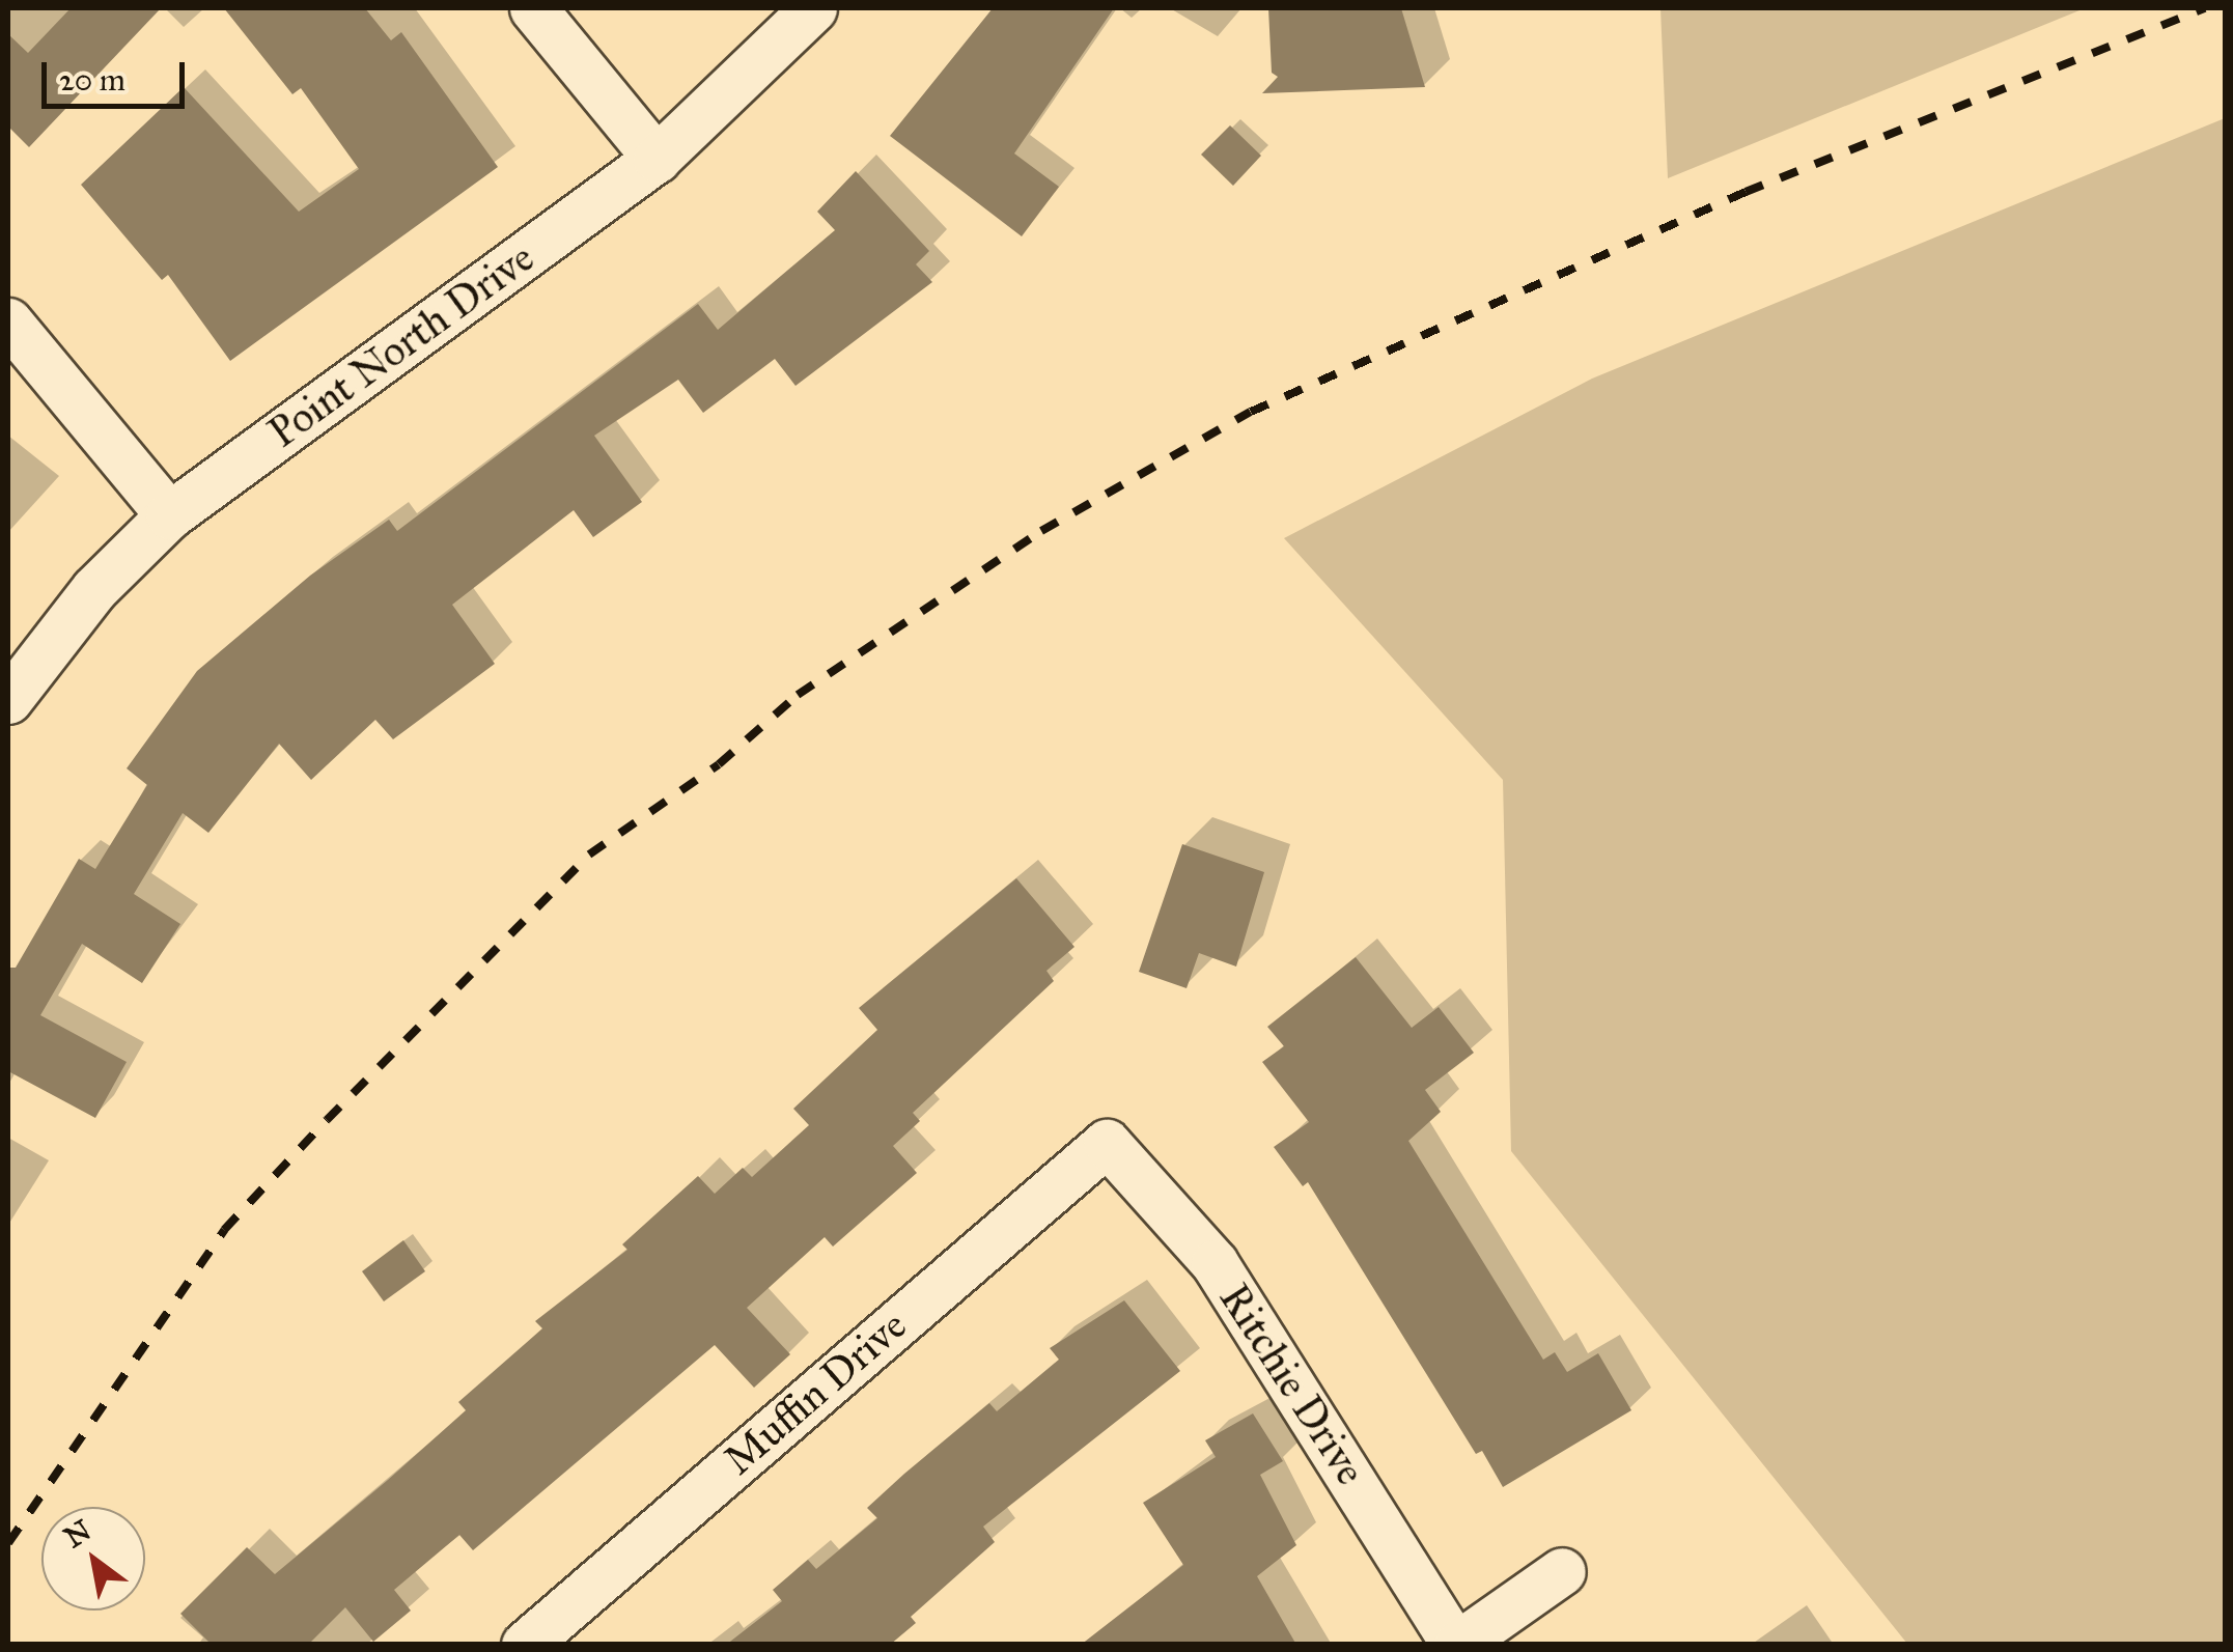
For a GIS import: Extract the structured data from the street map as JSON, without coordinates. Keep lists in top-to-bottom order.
{
  "streets": {
    "street": ["Point North Drive", "Ritchie Drive", "Muffin Drive"]
  },
  "crossings": [
    ["Ritchie Drive", "Muffin Drive"]
  ],
  "scale_bar": "20 m",
  "north": "top left"
}
